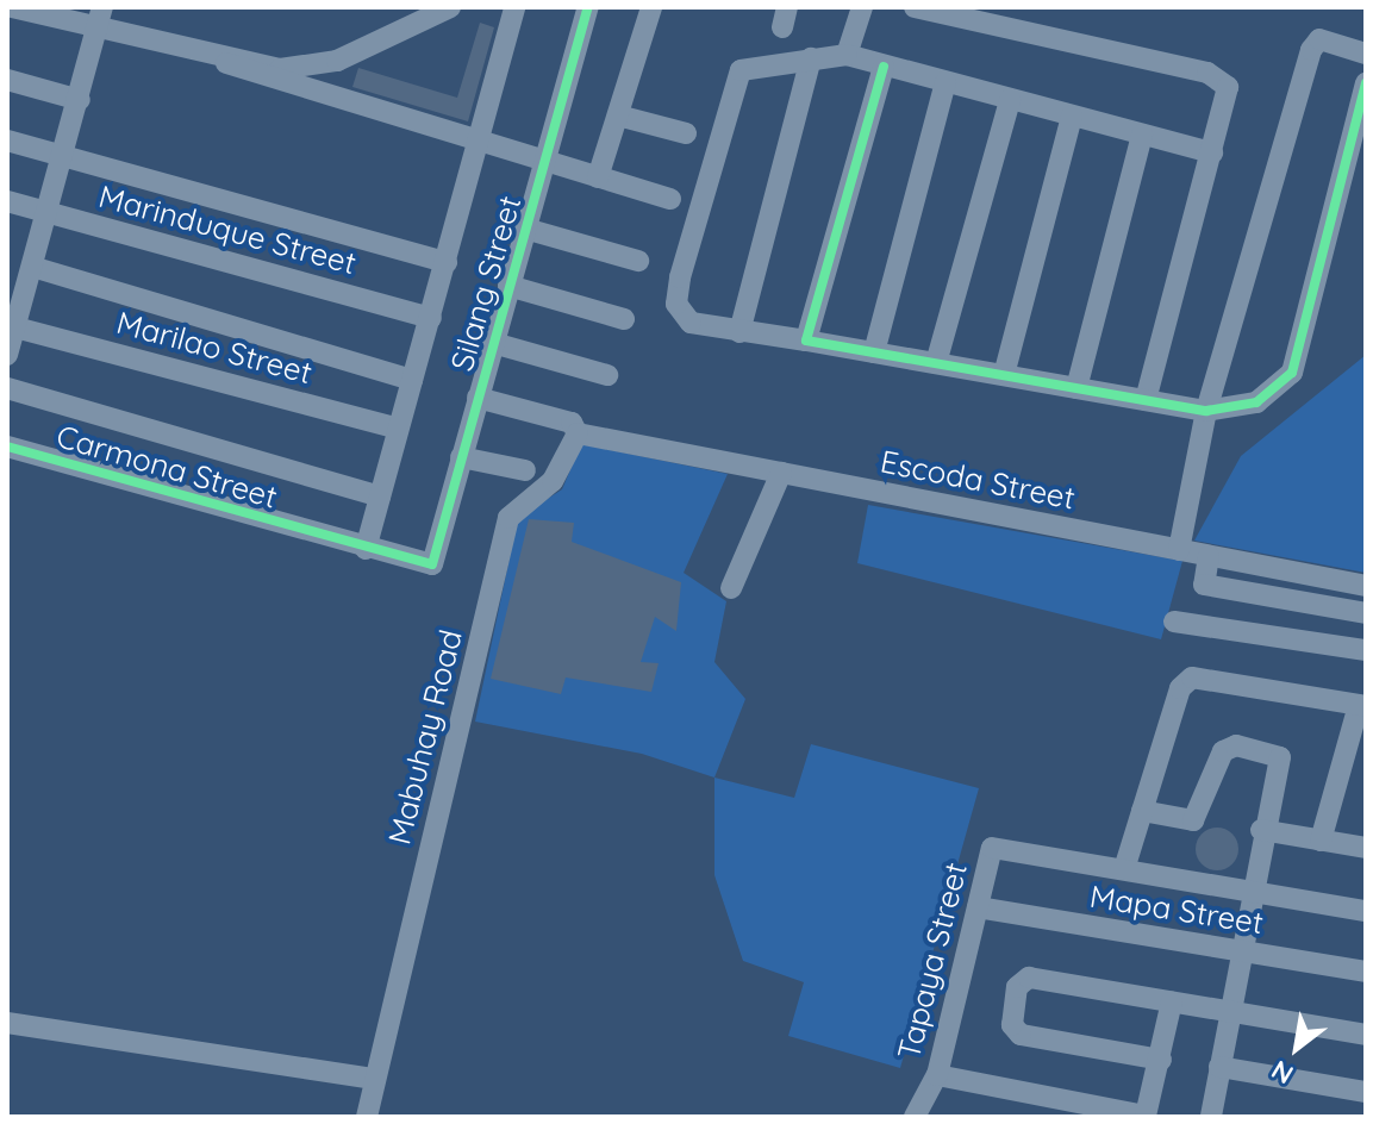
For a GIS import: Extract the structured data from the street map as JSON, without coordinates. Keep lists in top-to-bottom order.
{
  "streets": {
    "street": [
      "Marinduque Street",
      "Silang Street",
      "Marilao Street",
      "Carmona Street",
      "Escoda Street",
      "Mabuhay Road",
      "Mapa Street",
      "Tapaya Street"
    ]
  },
  "crossings": [
    ["Silang Street", "Carmona Street"],
    ["Silang Street", "Escoda Street"],
    ["Escoda Street", "Mabuhay Road"],
    ["Mapa Street", "Tapaya Street"]
  ],
  "north": "bottom left"
}
